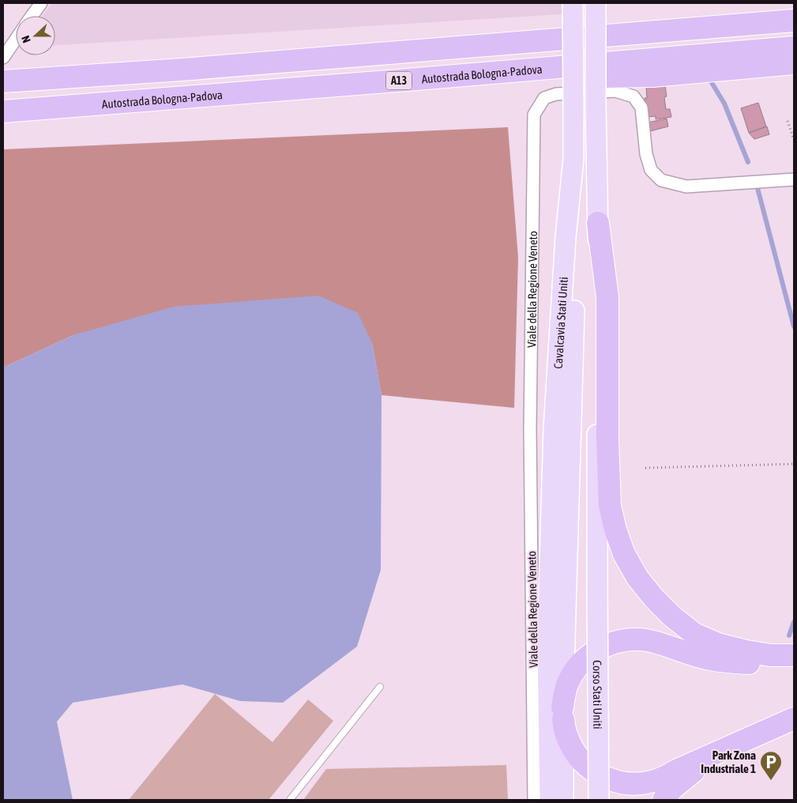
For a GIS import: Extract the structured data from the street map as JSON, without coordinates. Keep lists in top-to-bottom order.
{
  "streets": {
    "highway": ["Autostrada Bologna-Padova", "A13"],
    "main road": ["Cavalcavia Stati Uniti", "Corso Stati Uniti"],
    "street": ["Viale della Regione Veneto"]
  },
  "crossings": [
    ["Autostrada Bologna-Padova", "A13"]
  ],
  "places": {
    "parking": ["Park Zona Industriale 1"]
  },
  "north": "left"
}
